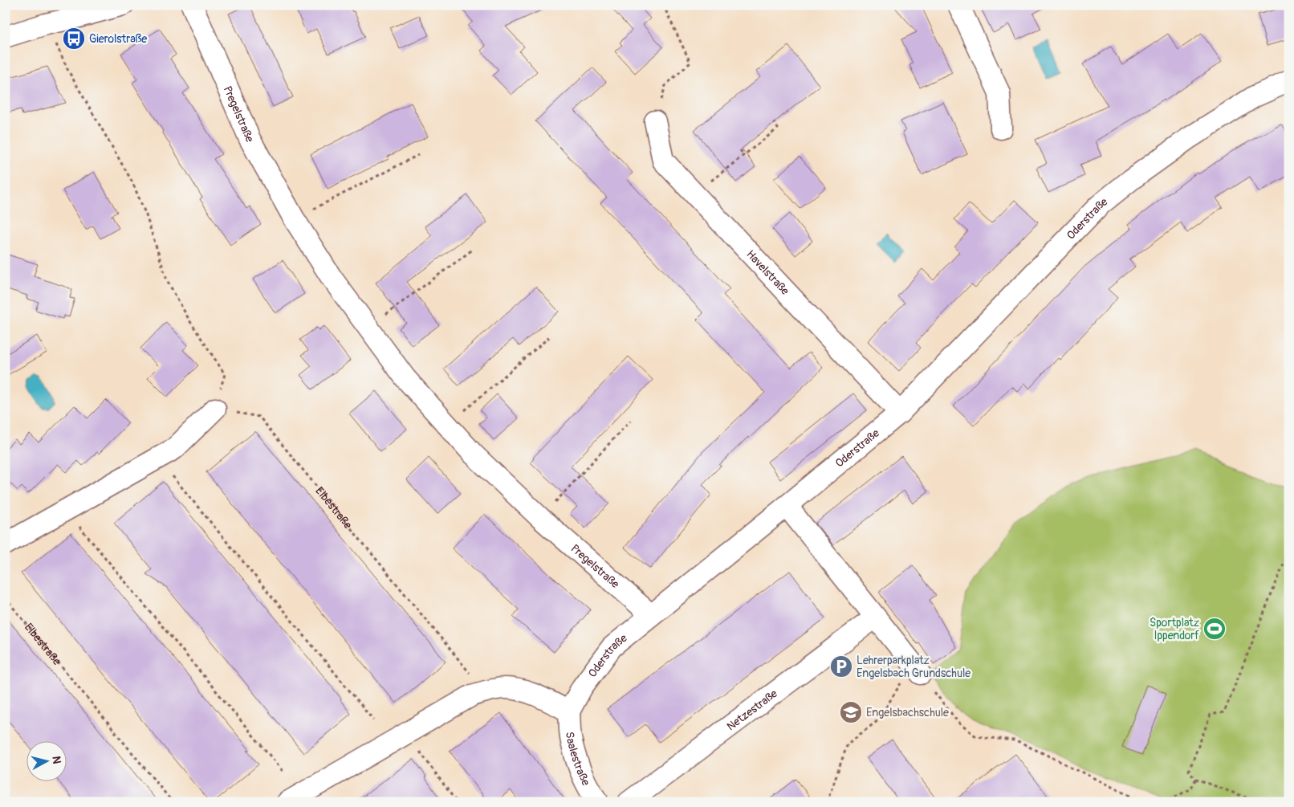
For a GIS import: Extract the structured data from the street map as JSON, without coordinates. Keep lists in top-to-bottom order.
{
  "streets": {
    "street": [
      "Pregelstraße",
      "Oderstraße",
      "Havelstraße",
      "Netzestraße",
      "Saalestraße"
    ],
    "path": ["Elbestraße"]
  },
  "crossings": [
    ["Pregelstraße", "Oderstraße"],
    ["Oderstraße", "Havelstraße"],
    ["Oderstraße", "Saalestraße"]
  ],
  "places": {
    "bus stop": ["Gierolstraße"],
    "sports": ["Sportplatz Ippendorf"],
    "parking": ["Lehrerparkplatz Engelsbach Grundschule"],
    "school or university": ["Engelsbachschule"]
  },
  "north": "right"
}
